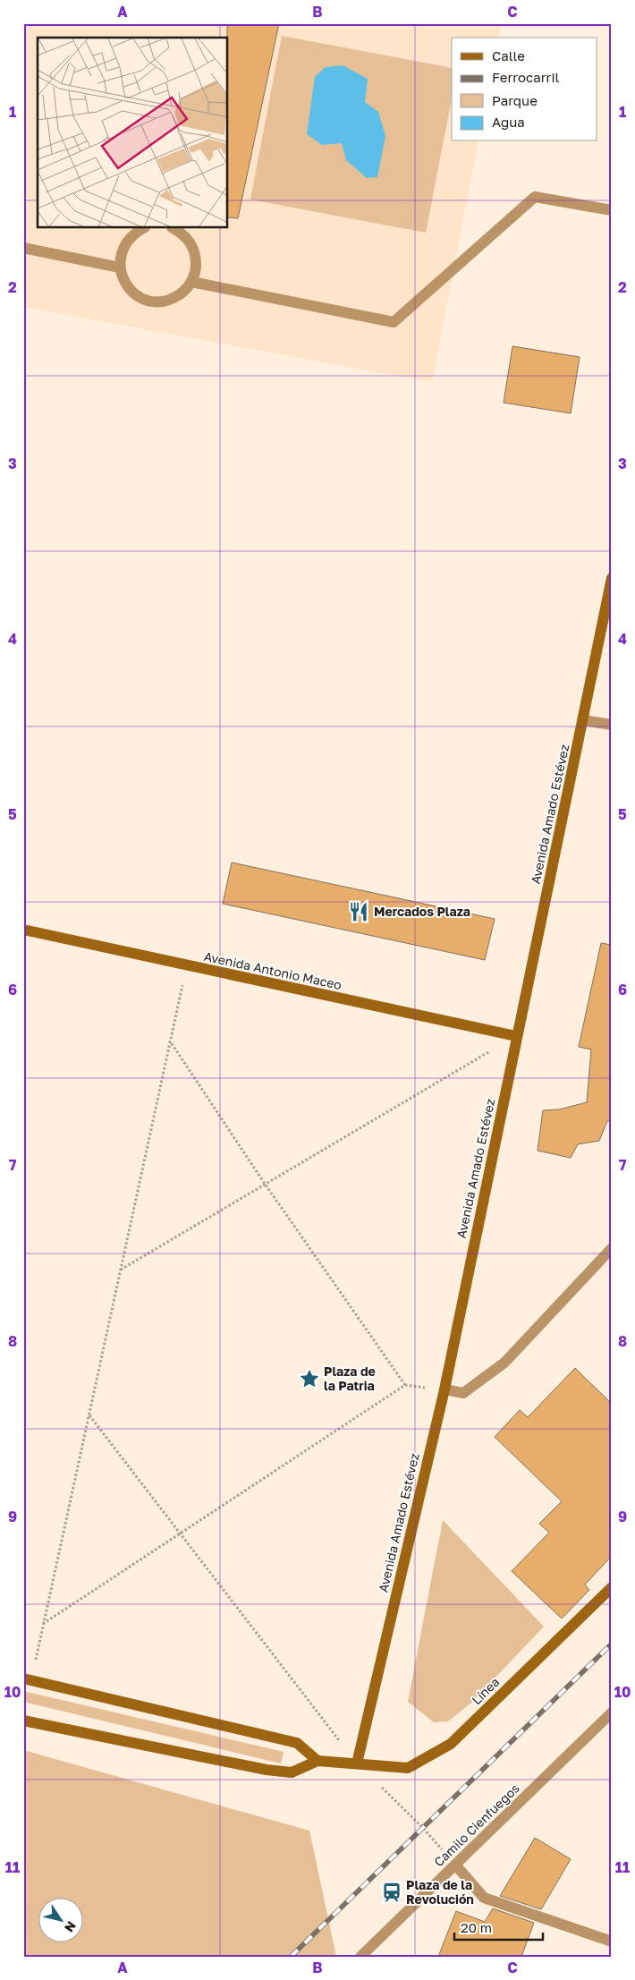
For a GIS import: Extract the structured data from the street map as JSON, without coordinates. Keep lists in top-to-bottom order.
{
  "streets": {
    "main road": ["Avenida Amado Estévez", "Avenida Antonio Maceo", "Línea"],
    "street": ["Camilo Cienfuegos"]
  },
  "crossings": [
    ["Avenida Amado Estévez", "Avenida Antonio Maceo"],
    ["Avenida Amado Estévez", "Línea"]
  ],
  "places": {
    "restaurant": ["Mercados Plaza"],
    "place": ["Plaza de la Patria"],
    "station": ["Plaza de la Revolución"]
  },
  "legend": [
    "Calle",
    "Ferrocarril",
    "Parque",
    "Agua"
  ],
  "scale_bar": "20 m",
  "north": "bottom right",
  "grid": {
    "columns": ["A", "B", "C"],
    "rows": [
      "1",
      "2",
      "3",
      "4",
      "5",
      "6",
      "7",
      "8",
      "9",
      "10",
      "11"
    ]
  }
}
